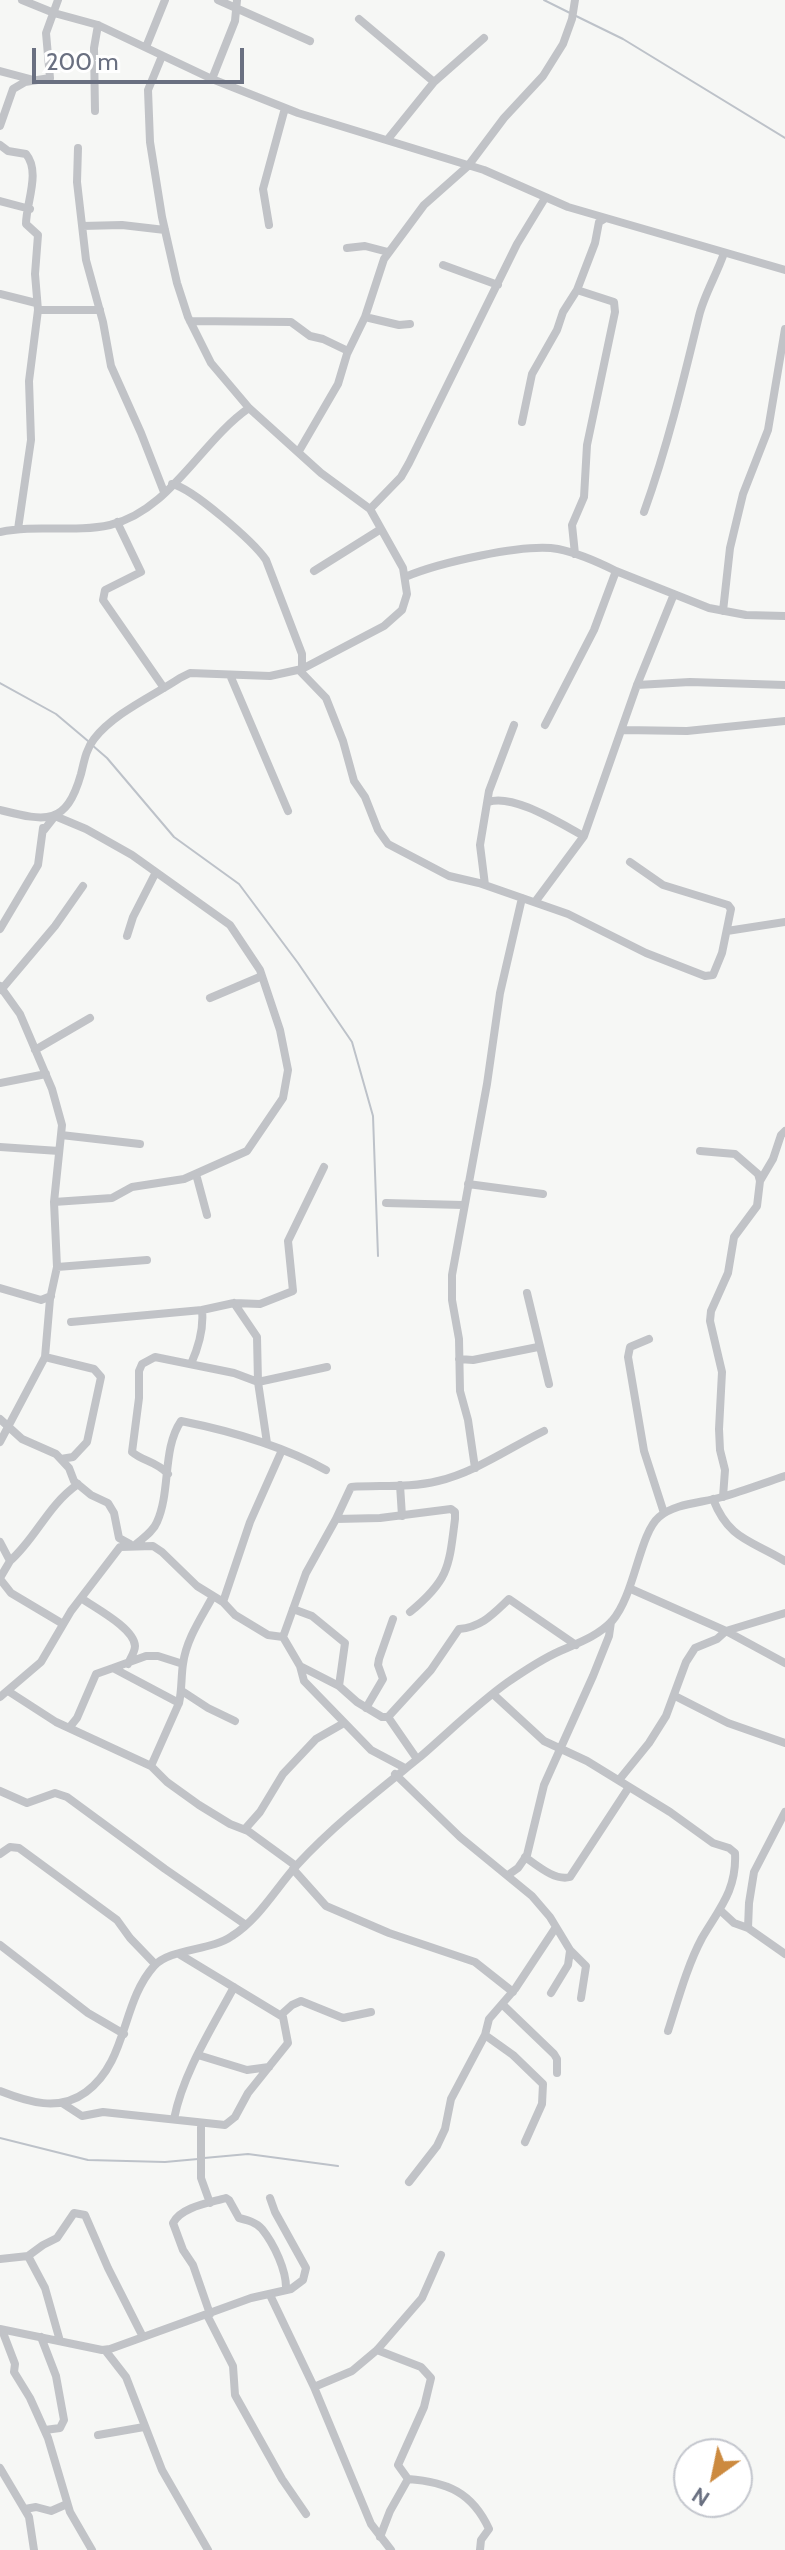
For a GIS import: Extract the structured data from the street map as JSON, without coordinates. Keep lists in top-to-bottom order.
{
  "scale_bar": "200 m",
  "north": "bottom left"
}
